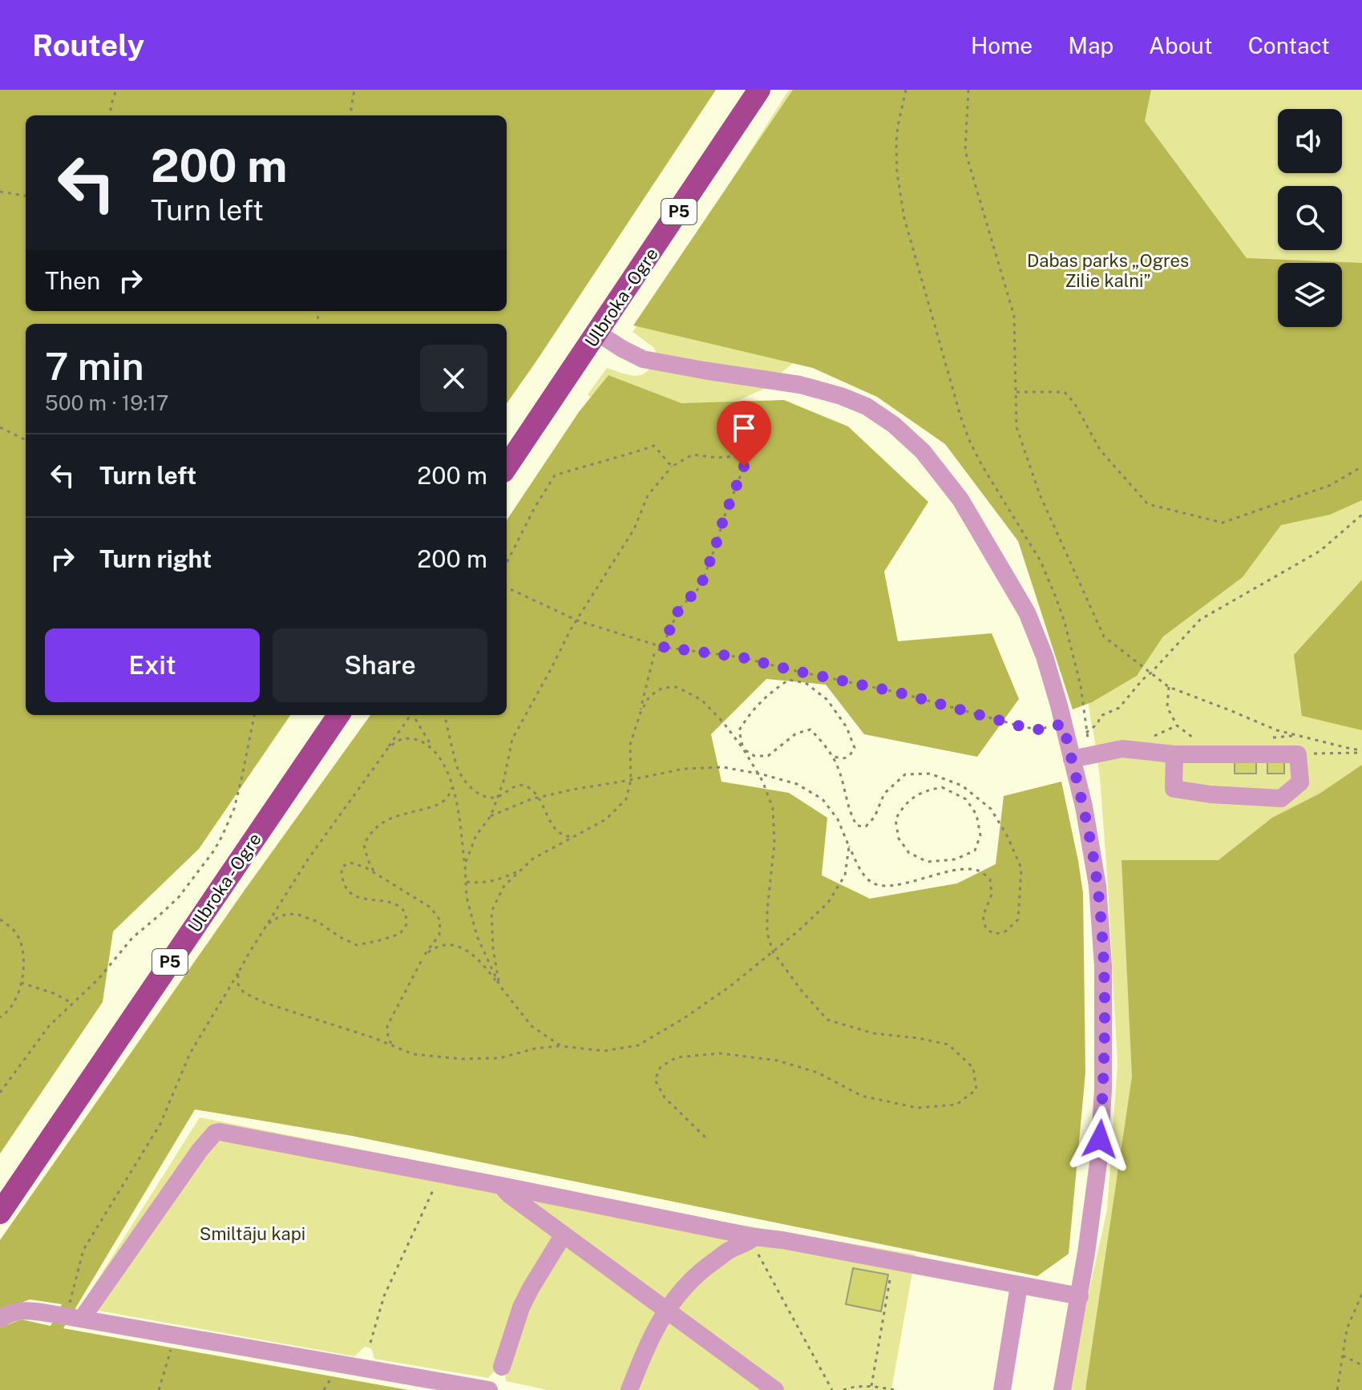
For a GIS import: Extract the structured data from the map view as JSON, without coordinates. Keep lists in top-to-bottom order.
{
  "streets": {
    "main road": ["P5", "Ulbroka - Ogre"]
  },
  "parks": ["Dabas parks „Ogres Zilie kalni”", "Smiltāju kapi"],
  "page": {
    "header": "Routely",
    "nav": [
      "Home",
      "Map",
      "About",
      "Contact"
    ],
    "turn": ["200 m", "Turn left"],
    "then": "Then",
    "heading": ["7 min", "500 m · 19:17"],
    "list": [
      {
        "name": "Turn left",
        "value": "200 m"
      },
      {
        "name": "Turn right",
        "value": "200 m"
      }
    ],
    "buttons": ["Exit", "Share"]
  }
}
